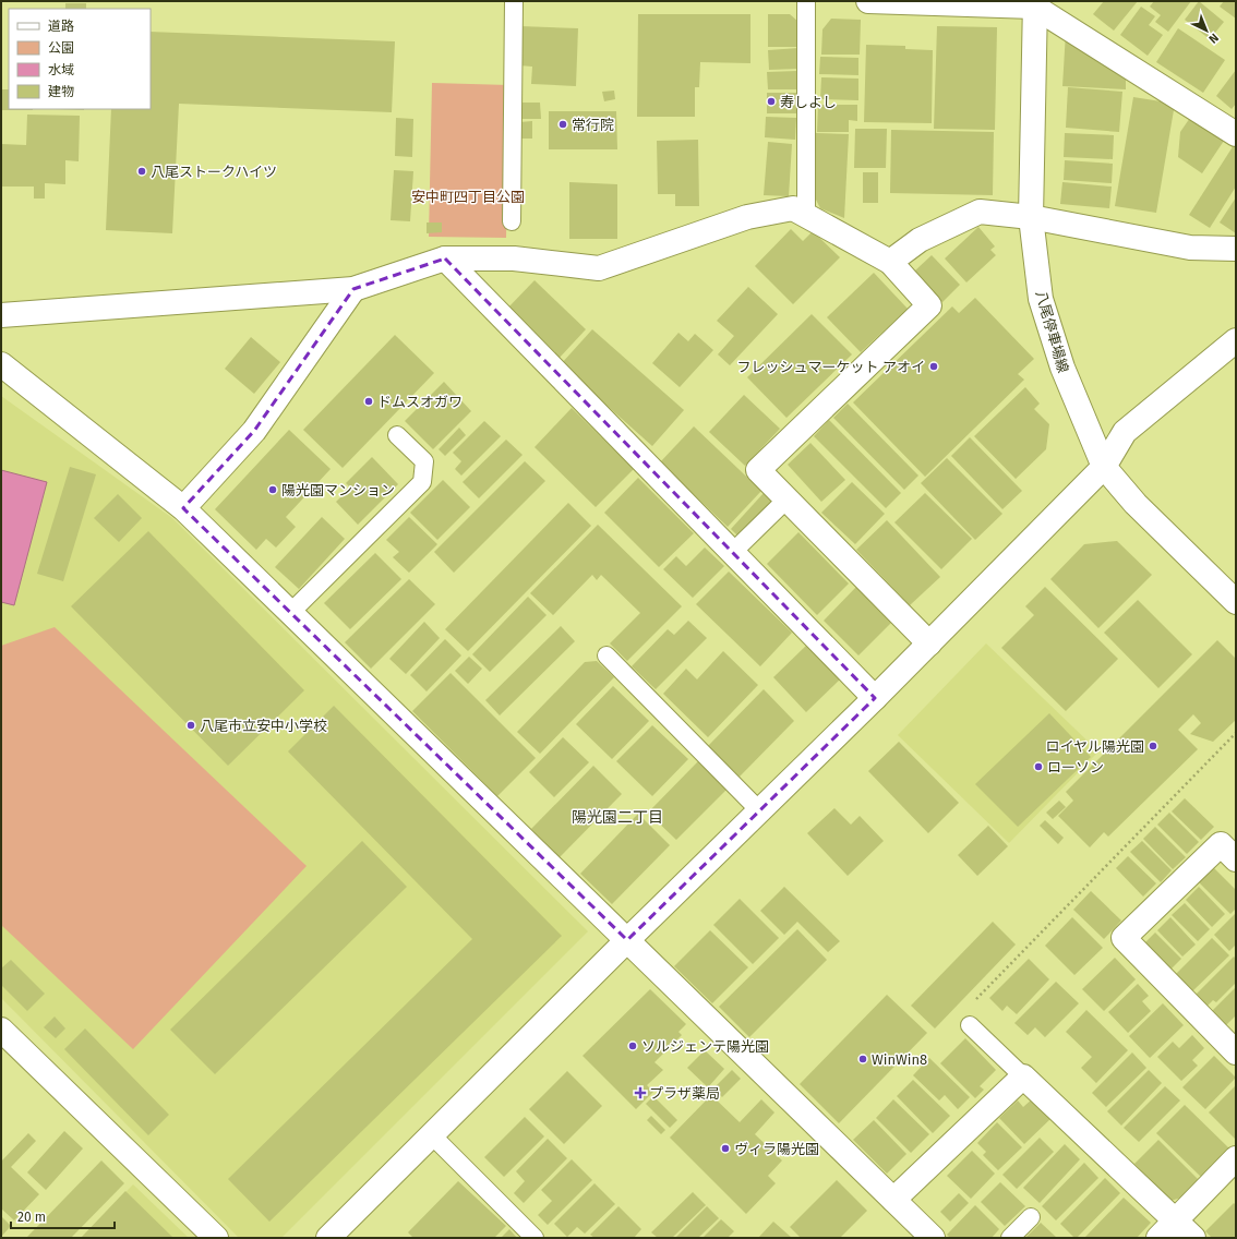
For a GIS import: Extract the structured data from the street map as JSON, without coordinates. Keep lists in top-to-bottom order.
{
  "streets": {
    "street": ["八尾停車場線"]
  },
  "districts": ["陽光園二丁目"],
  "parks": ["安中町四丁目公園"],
  "places": {
    "other": [
      "寿しよし",
      "常行院",
      "八尾ストークハイツ",
      "フレッシュマーケット アオイ",
      "ドムスオガワ",
      "陽光園マンション",
      "八尾市立安中小学校",
      "ロイヤル陽光園",
      "ローソン",
      "ソルジェンテ陽光園",
      "WinWin8",
      "ヴィラ陽光園"
    ],
    "health": ["プラザ薬局"]
  },
  "legend": [
    "道路",
    "公園",
    "水域",
    "建物"
  ],
  "scale_bar": "20 m",
  "north": "bottom right"
}
